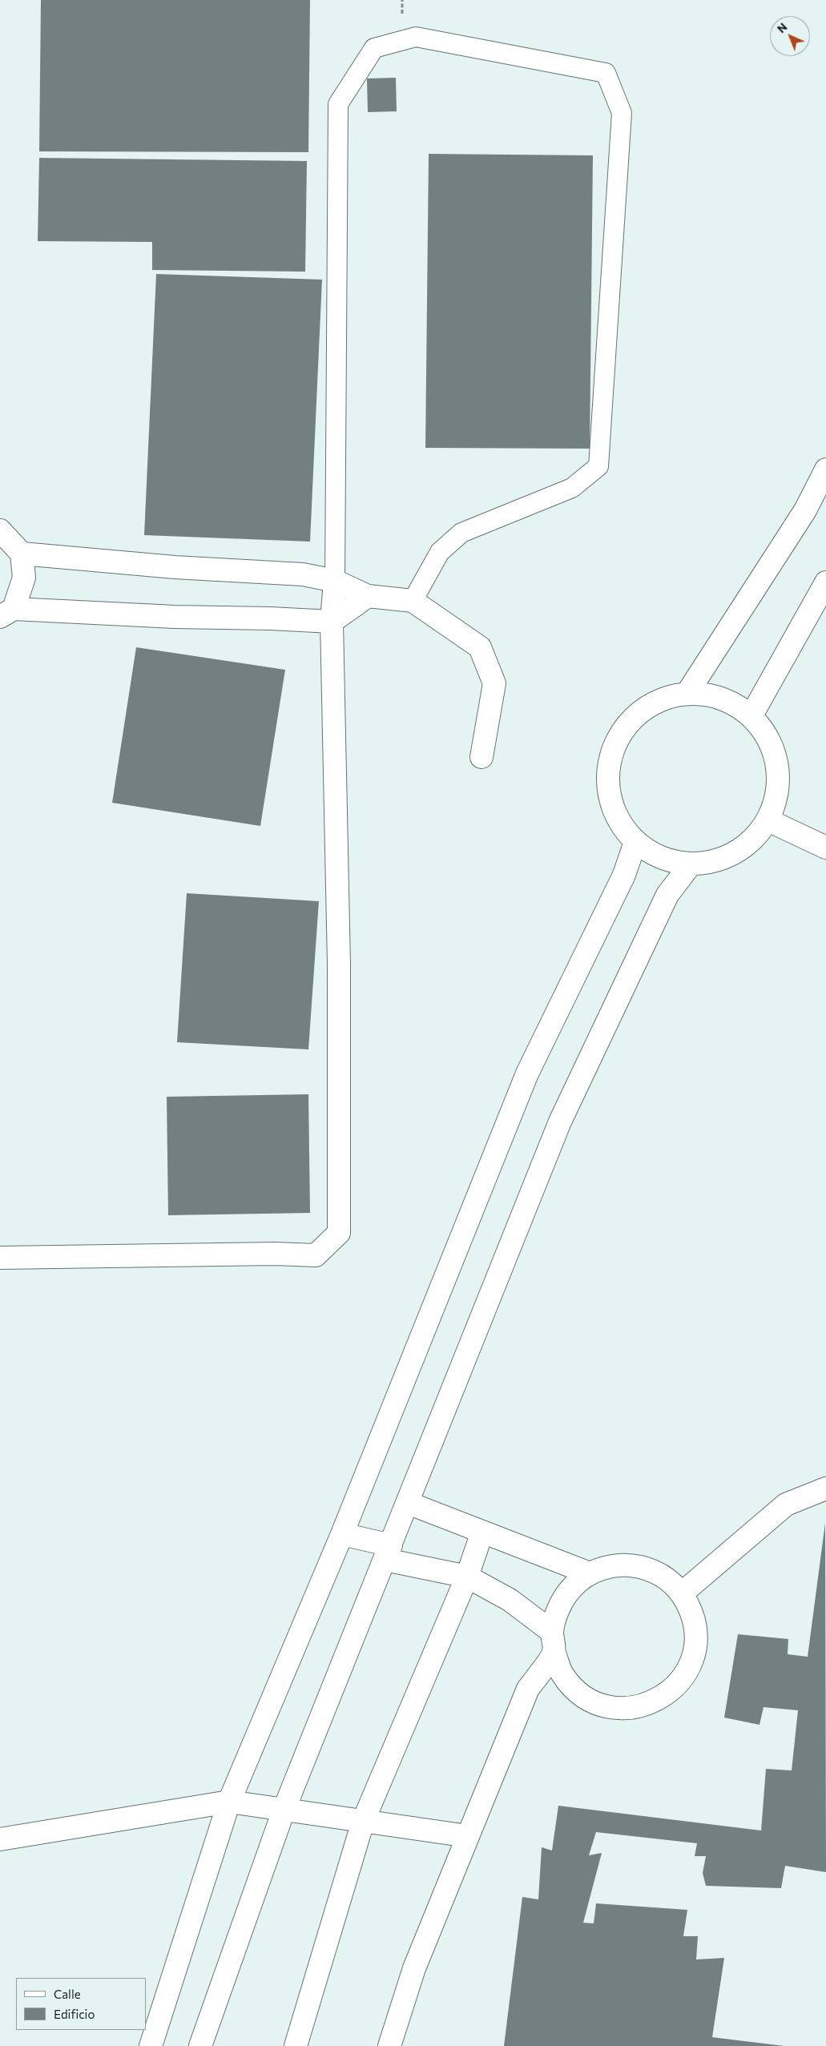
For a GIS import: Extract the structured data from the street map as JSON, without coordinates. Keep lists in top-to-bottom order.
{
  "legend": ["Calle", "Edificio"],
  "north": "top left"
}
